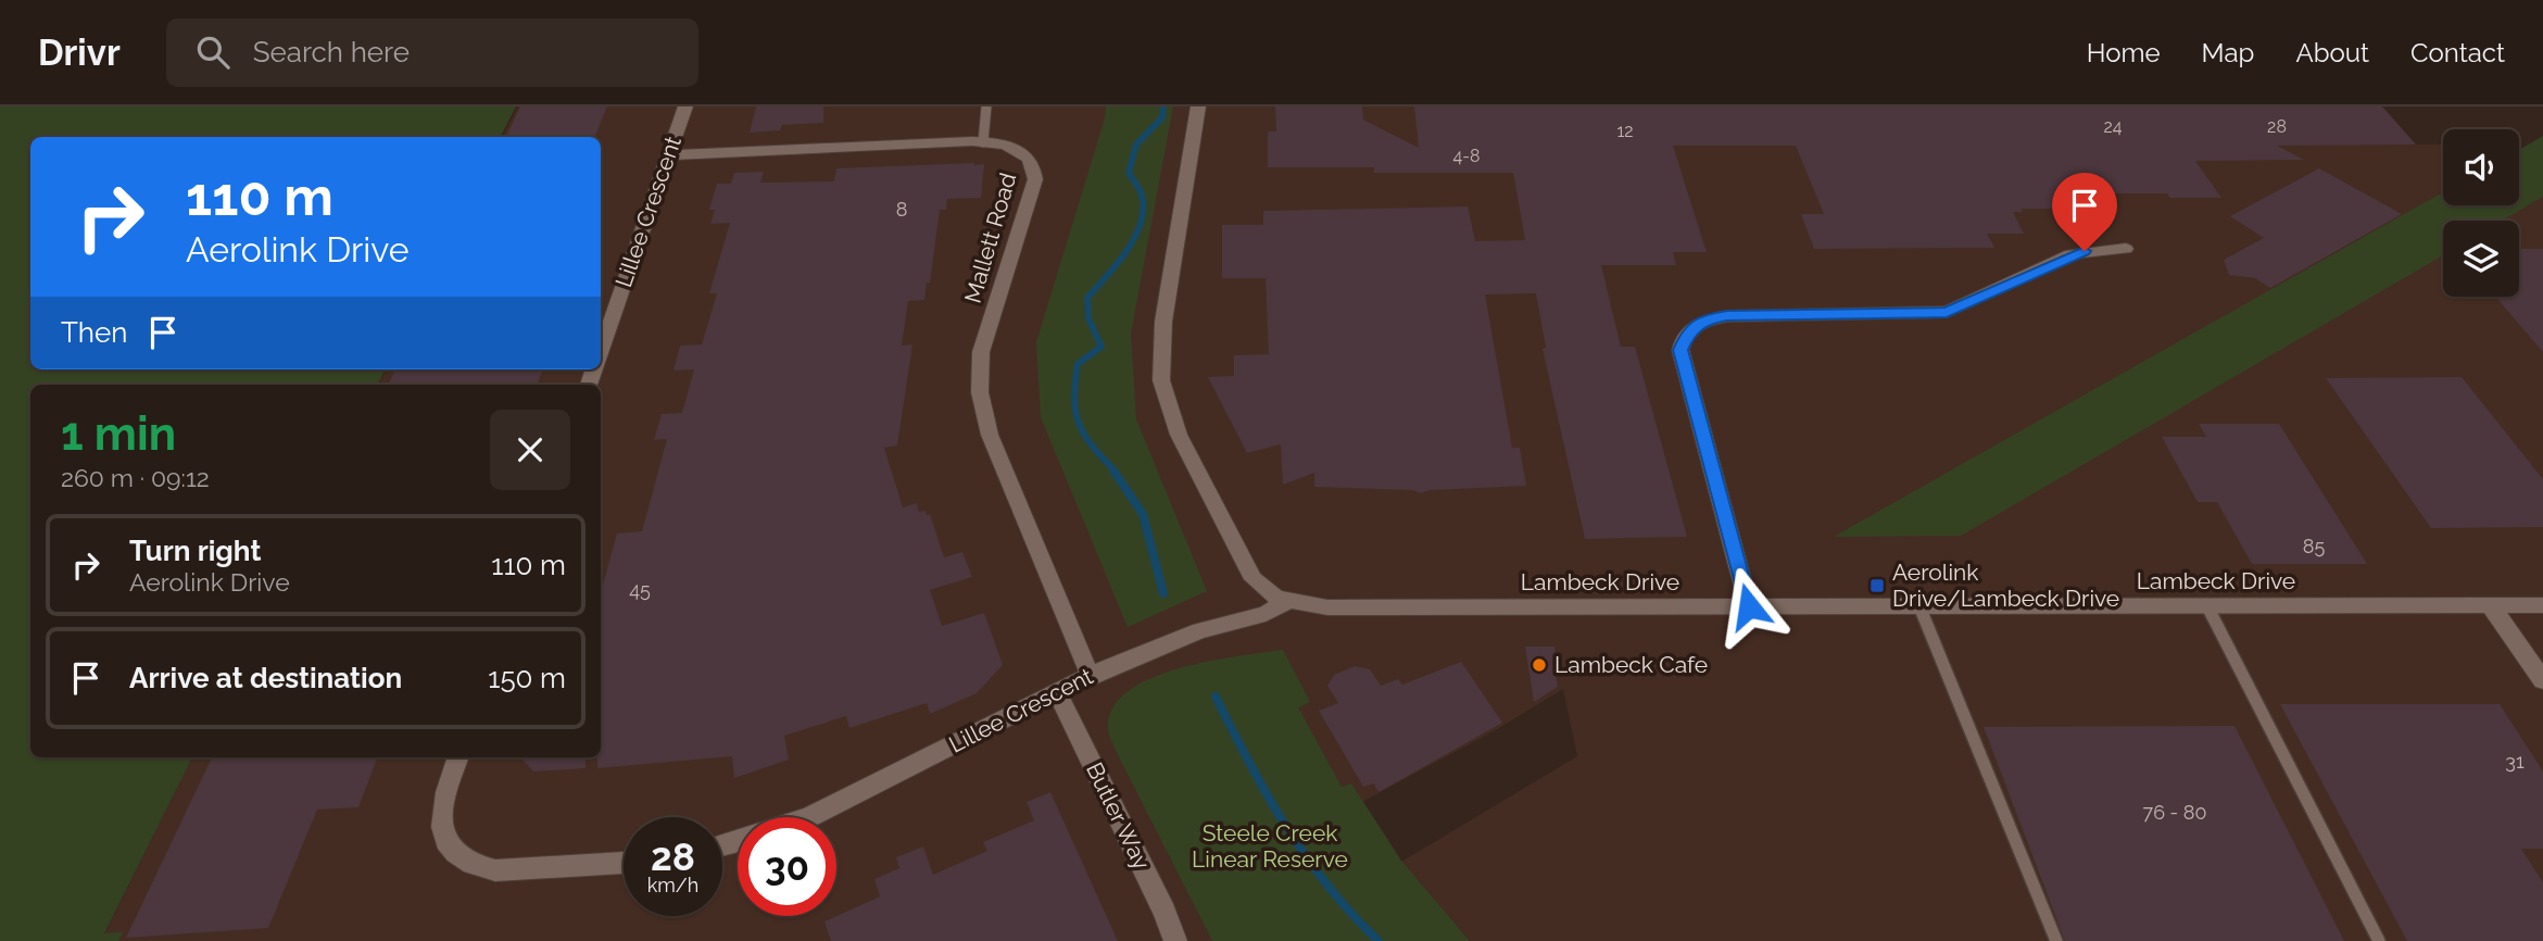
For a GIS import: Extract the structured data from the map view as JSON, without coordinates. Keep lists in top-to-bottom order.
{
  "streets": {
    "street": [
      "Lillee Crescent",
      "Mallett Road",
      "Lambeck Drive",
      "Butler Way"
    ]
  },
  "crossings": [
    ["Lillee Crescent", "Mallett Road"],
    ["Lillee Crescent", "Lambeck Drive"],
    ["Lillee Crescent", "Butler Way"]
  ],
  "parks": ["Steele Creek Linear Reserve"],
  "places": {
    "transit": ["Aerolink Drive/Lambeck Drive"],
    "other": ["Lambeck Cafe"]
  },
  "house_numbers": [
    "24",
    "28",
    "12",
    "4-8",
    "8",
    "85",
    "45",
    "31",
    "76 - 80"
  ],
  "page": {
    "header": "Drivr",
    "search": "Search here",
    "nav": [
      "Home",
      "Map",
      "About",
      "Contact"
    ],
    "turn": ["110 m", "Aerolink Drive"],
    "then": "Then",
    "heading": ["1 min", "260 m · 09:12"],
    "list": [
      {
        "name": "Turn right",
        "note": "Aerolink Drive",
        "value": "110 m"
      },
      {
        "name": "Arrive at destination",
        "value": "150 m"
      }
    ],
    "speed": "28 km/h",
    "limit": "30"
  }
}
